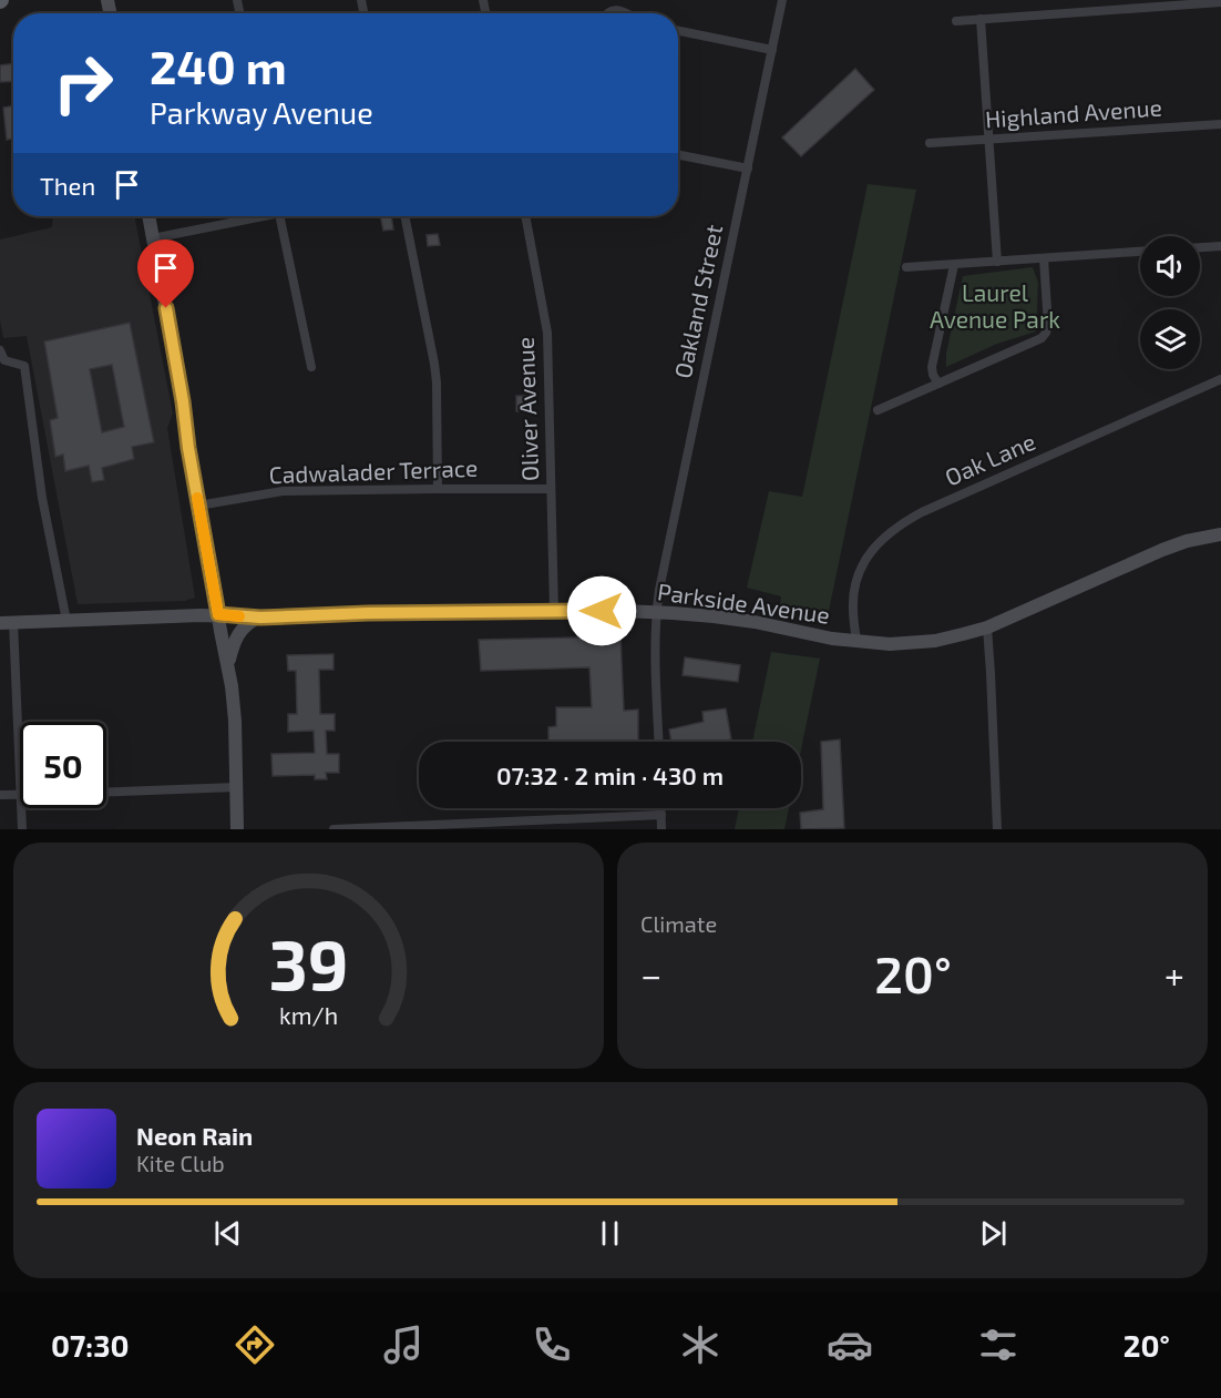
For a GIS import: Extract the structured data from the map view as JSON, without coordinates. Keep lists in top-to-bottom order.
{
  "streets": {
    "main road": ["Parkside Avenue"],
    "street": [
      "Highland Avenue",
      "Oakland Street",
      "Oliver Avenue",
      "Oak Lane",
      "Cadwalader Terrace"
    ]
  },
  "crossings": [
    ["Oakland Street", "Parkside Avenue"],
    ["Oliver Avenue", "Cadwalader Terrace"],
    ["Oliver Avenue", "Parkside Avenue"],
    ["Oak Lane", "Parkside Avenue"]
  ],
  "parks": ["Laurel Avenue Park"],
  "page": {
    "turn": ["240 m", "Parkway Avenue"],
    "then": "Then",
    "limit": "50",
    "trip": "07:32 · 2 min · 430 m",
    "tile": "Climate",
    "heat": ["−", "20°", "+"],
    "song": ["Neon Rain", "Kite Club"],
    "tabs": ["07:30", "20°"],
    "gauge": ["39", "km/h"]
  }
}
